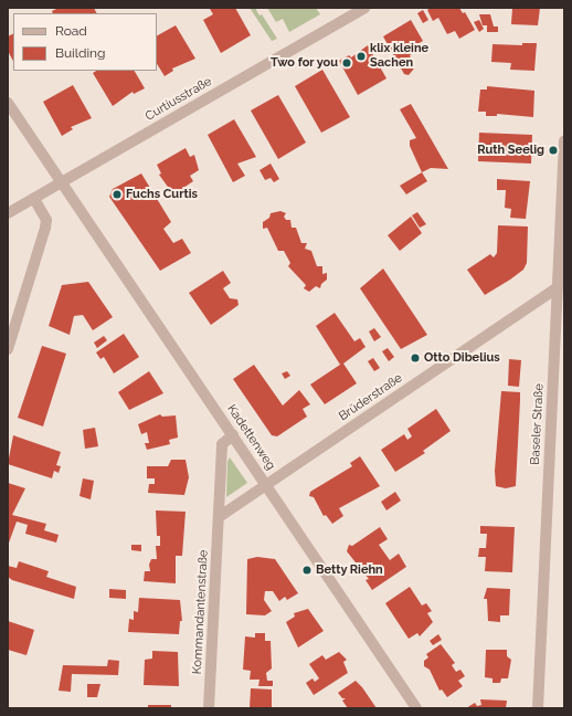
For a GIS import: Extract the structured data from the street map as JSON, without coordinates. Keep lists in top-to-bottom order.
{
  "streets": {
    "street": [
      "Curtiusstraße",
      "Brüderstraße",
      "Baseler Straße",
      "Kadettenweg",
      "Kommandantenstraße"
    ]
  },
  "crossings": [
    ["Curtiusstraße", "Kadettenweg"],
    ["Brüderstraße", "Baseler Straße"],
    ["Brüderstraße", "Kadettenweg"],
    ["Kadettenweg", "Kommandantenstraße"]
  ],
  "places": [
    "klix kleine Sachen",
    "Two for you",
    "Ruth Seelig",
    "Fuchs Curtis",
    "Otto Dibelius",
    "Betty Riehn"
  ],
  "legend": ["Road", "Building"]
}
